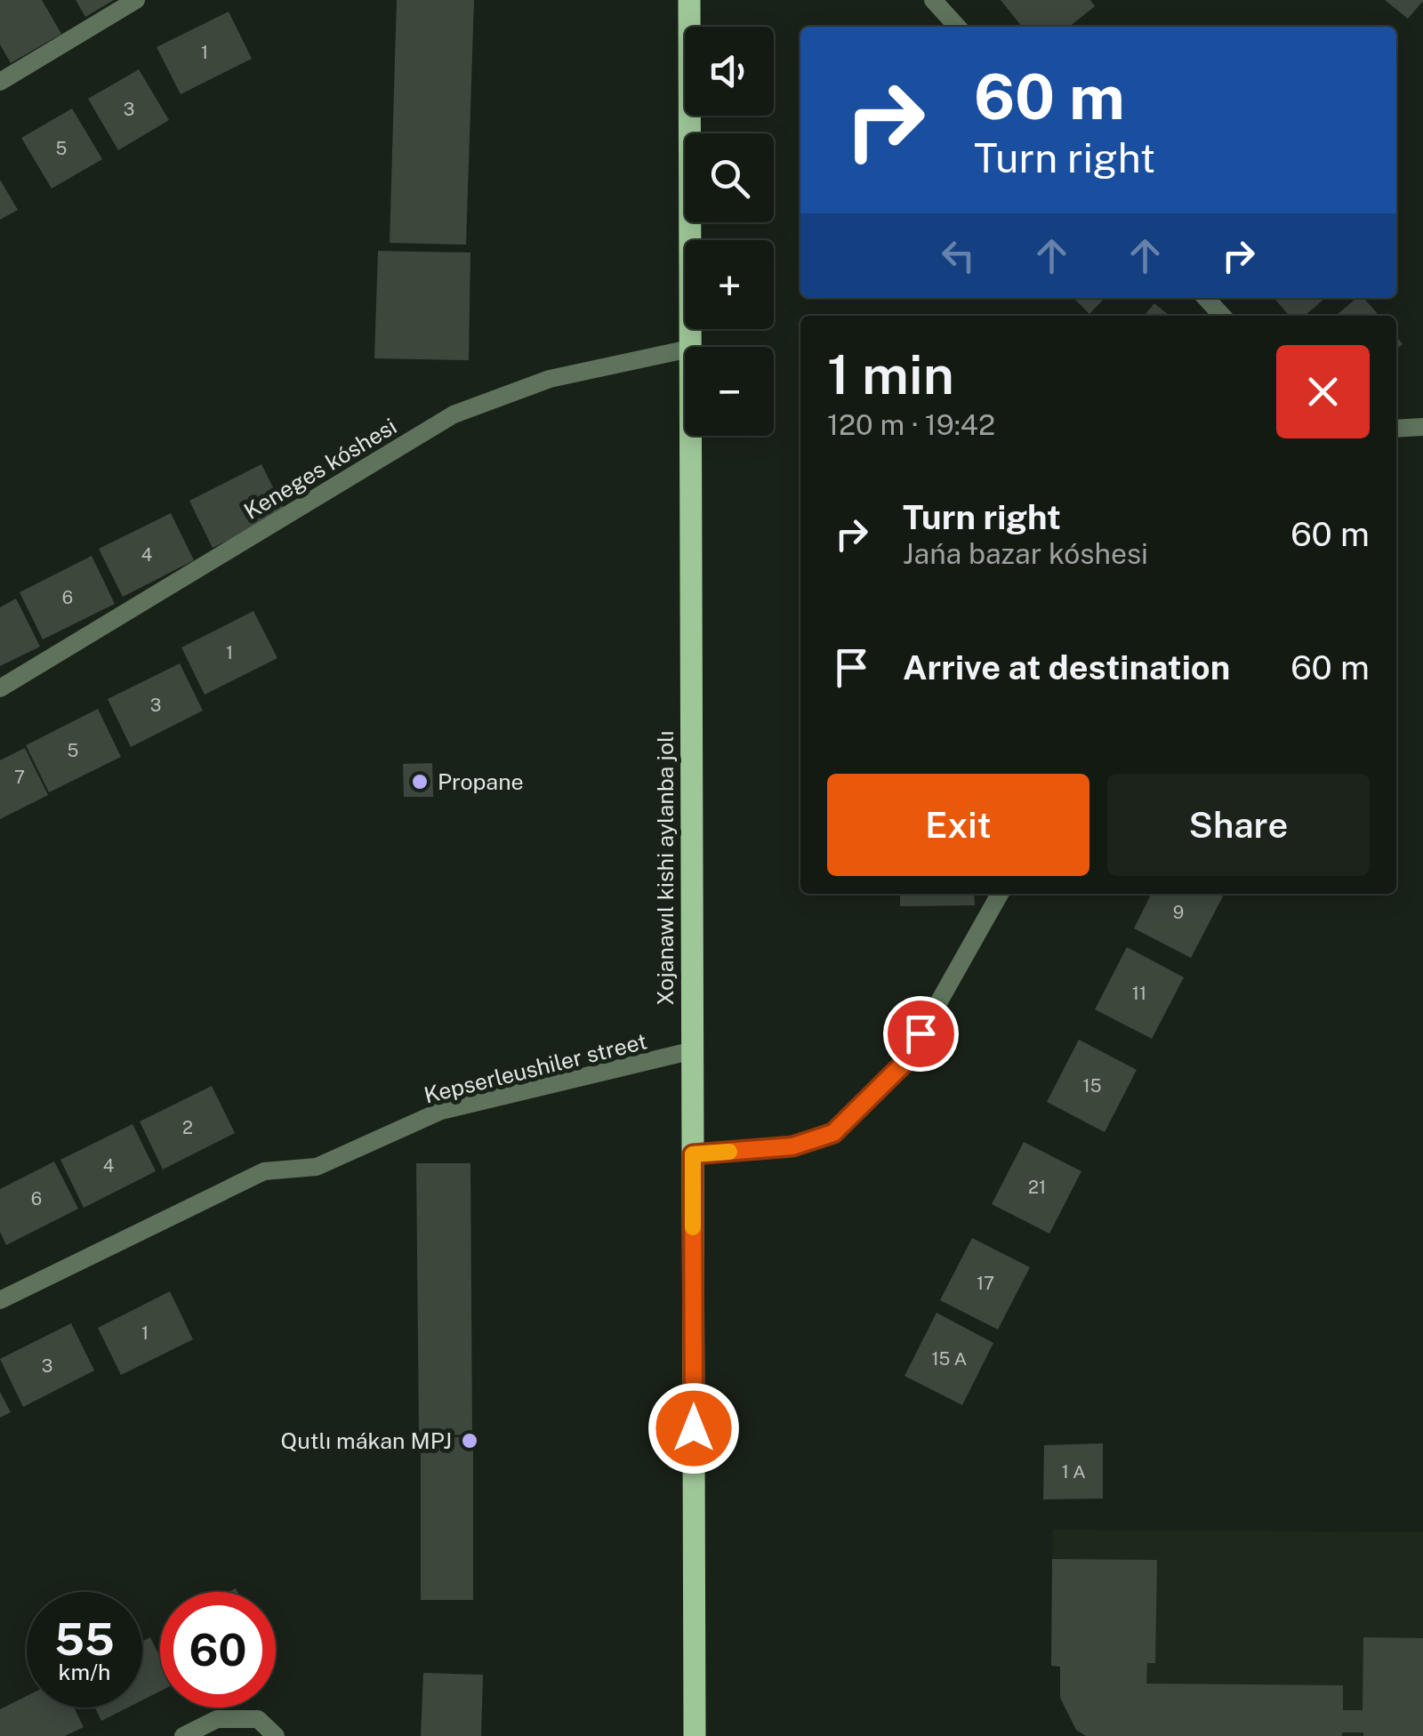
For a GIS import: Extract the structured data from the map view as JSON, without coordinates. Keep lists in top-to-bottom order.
{
  "streets": {
    "main road": ["Xojanawıl kishi aylanba jolı"],
    "street": ["Keneges kóshesi", "Kepserleushiler street"]
  },
  "crossings": [
    ["Xojanawıl kishi aylanba jolı", "Kepserleushiler street"]
  ],
  "places": ["Propane", "Qutlı mákan MPJ"],
  "house_numbers": [
    "1",
    "3",
    "5",
    "4",
    "6",
    "1",
    "3",
    "5",
    "7",
    "9",
    "11",
    "15",
    "2",
    "4",
    "21",
    "6",
    "17",
    "1",
    "15 А",
    "3",
    "1 А"
  ],
  "page": {
    "map_buttons": ["+", "−"],
    "turn": ["60 m", "Turn right"],
    "heading": ["1 min", "120 m · 19:42"],
    "list": [
      {
        "name": "Turn right",
        "note": "Jańa bazar kóshesi",
        "value": "60 m"
      },
      {
        "name": "Arrive at destination",
        "value": "60 m"
      }
    ],
    "buttons": ["Exit", "Share"],
    "speed": "55 km/h",
    "limit": "60"
  }
}
